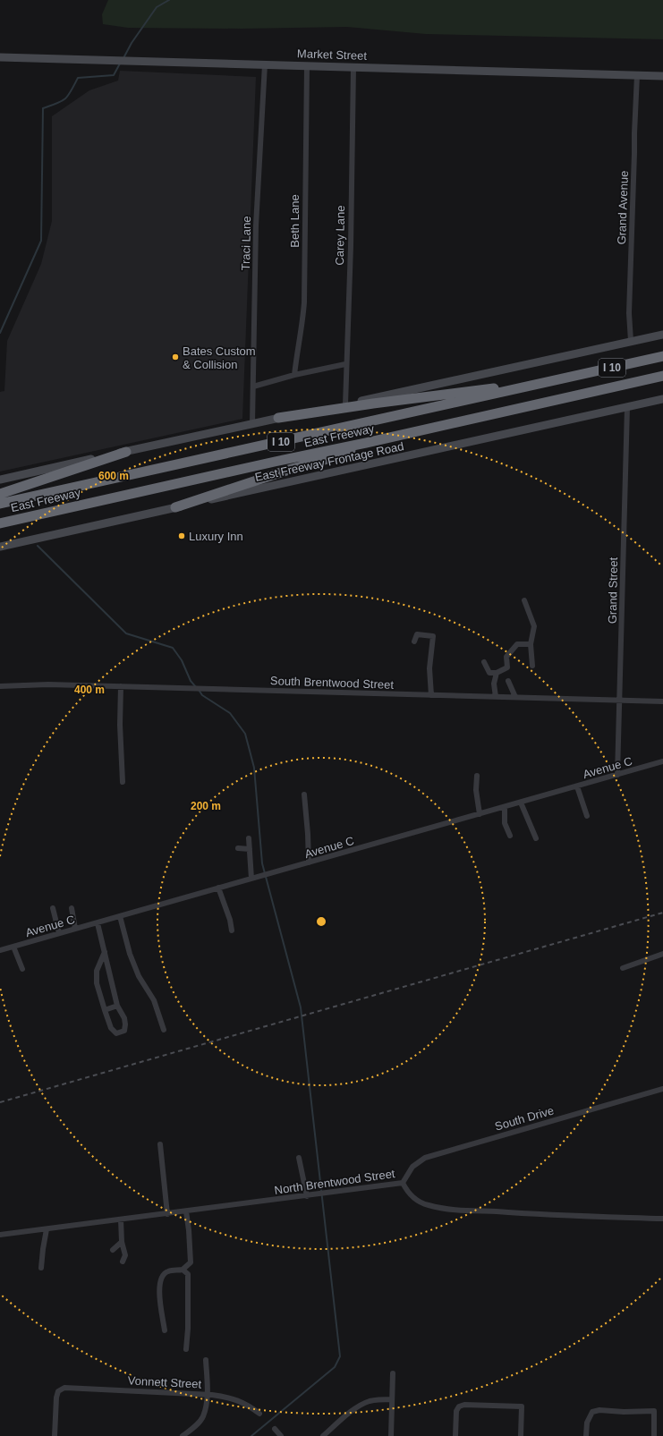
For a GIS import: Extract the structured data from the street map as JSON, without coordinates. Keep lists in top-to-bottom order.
{
  "streets": {
    "highway": ["I 10", "East Freeway"],
    "main road": ["Market Street", "East Freeway Frontage Road"],
    "street": [
      "Grand Avenue",
      "Beth Lane",
      "Carey Lane",
      "Traci Lane",
      "Grand Street",
      "South Brentwood Street",
      "Avenue C",
      "South Drive",
      "North Brentwood Street",
      "Vonnett Street"
    ]
  },
  "crossings": [
    ["Market Street", "Grand Avenue"],
    ["Market Street", "Beth Lane"],
    ["Market Street", "Carey Lane"],
    ["Market Street", "Traci Lane"],
    ["East Freeway Frontage Road", "Grand Street"],
    ["Grand Street", "South Brentwood Street"],
    ["Grand Street", "Avenue C"],
    ["South Drive", "North Brentwood Street"]
  ],
  "places": ["Bates Custom & Collision", "Luxury Inn"],
  "rings": ["600 m", "400 m", "200 m"]
}
